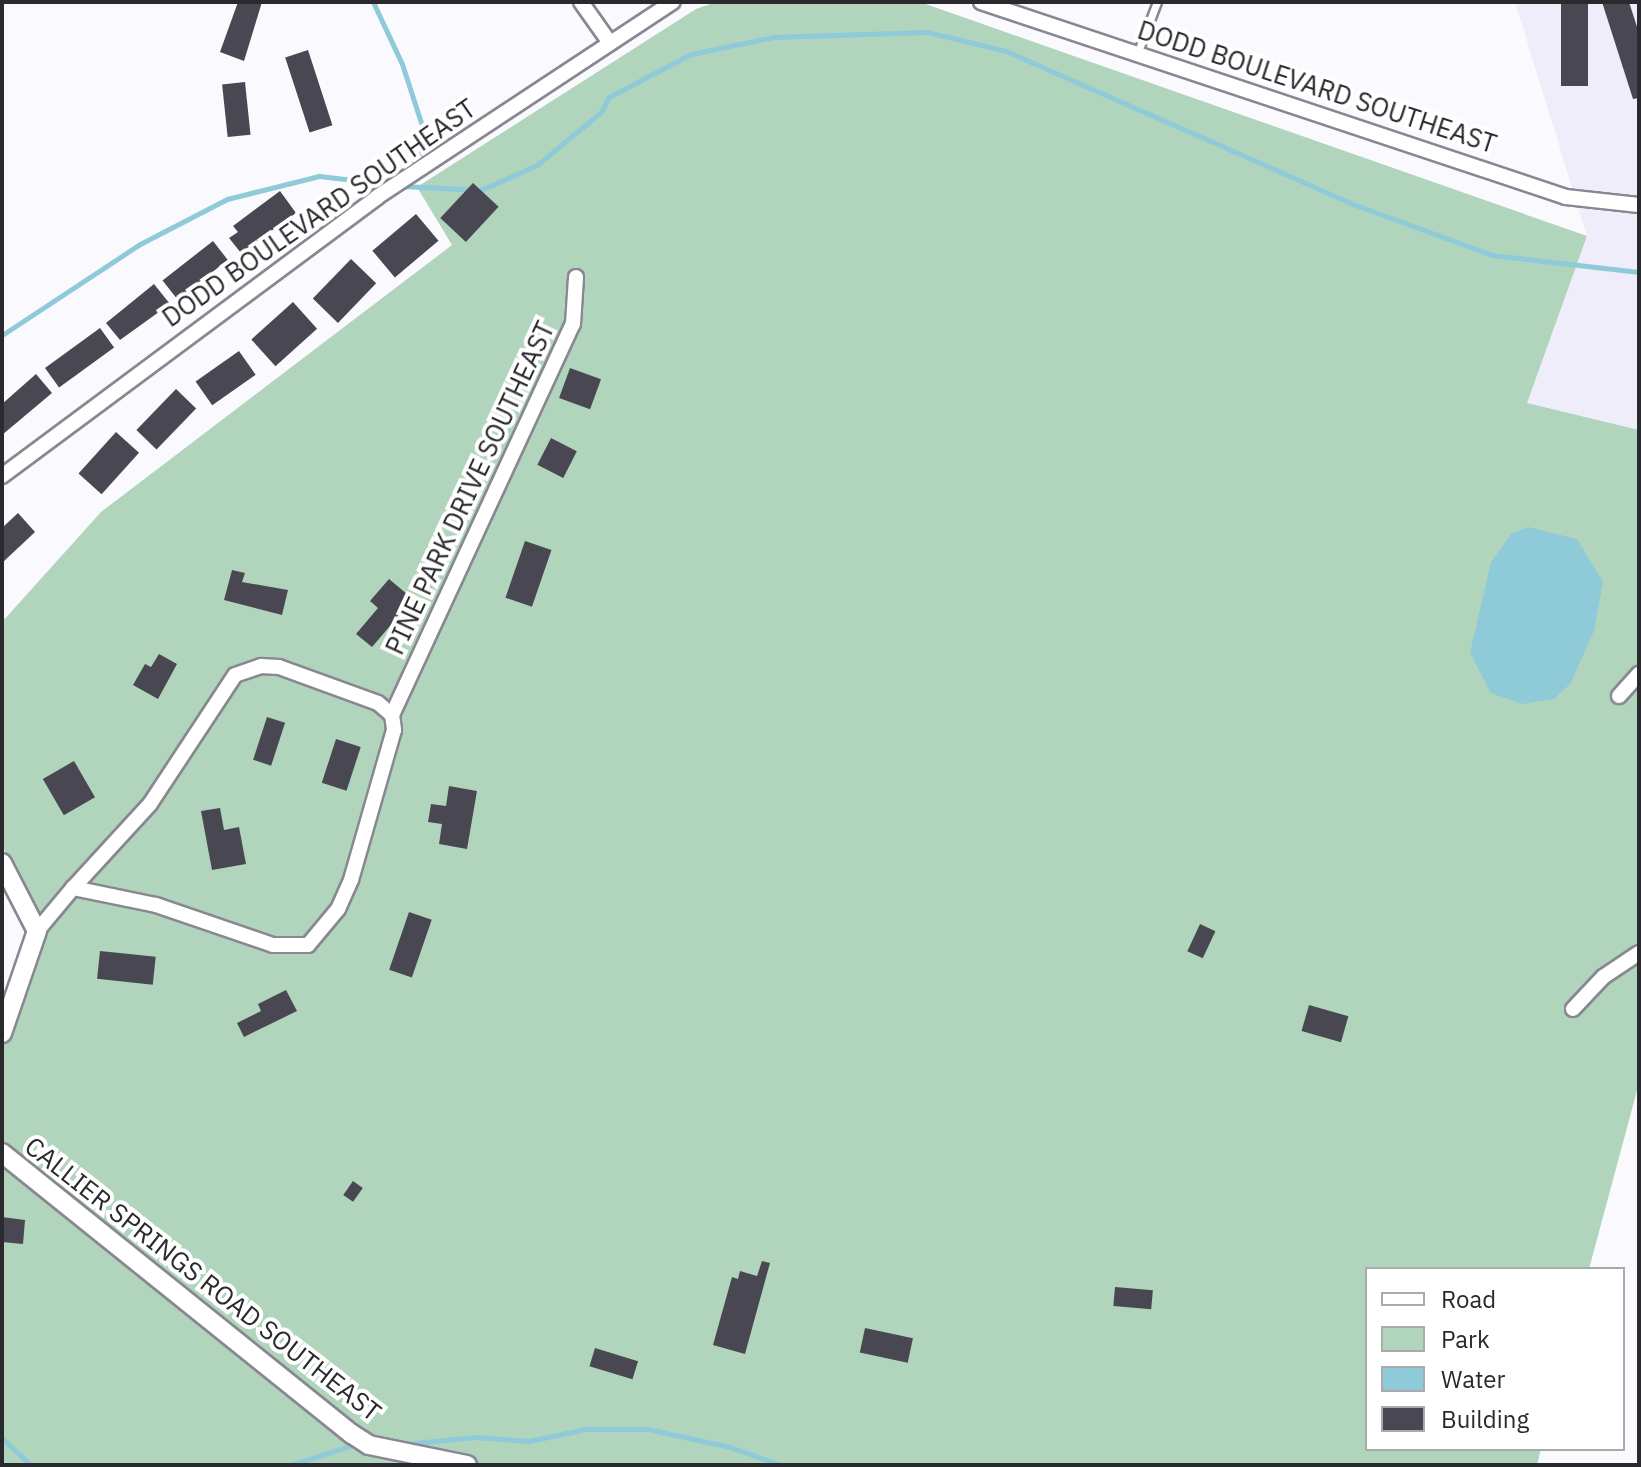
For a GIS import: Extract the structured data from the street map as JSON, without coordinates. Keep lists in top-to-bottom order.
{
  "streets": {
    "street": ["DODD BOULEVARD SOUTHEAST", "PINE PARK DRIVE SOUTHEAST", "CALLIER SPRINGS ROAD SOUTHEAST"]
  },
  "legend": [
    "Road",
    "Park",
    "Water",
    "Building"
  ]
}
